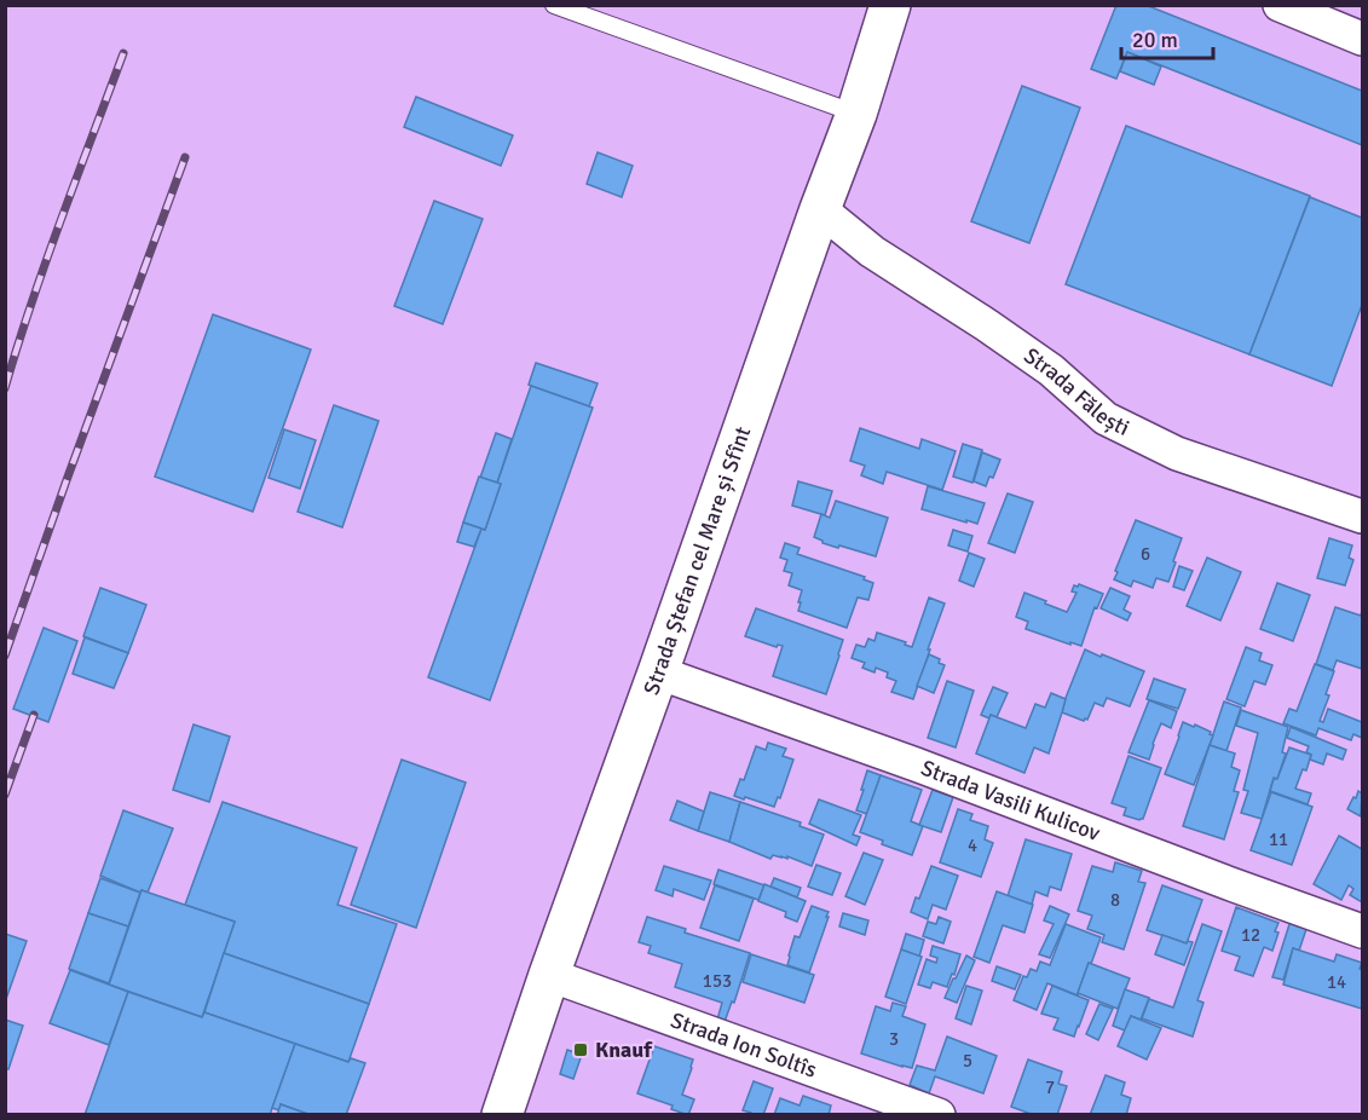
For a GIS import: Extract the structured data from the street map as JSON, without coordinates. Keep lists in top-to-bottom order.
{
  "streets": {
    "main road": ["Strada Ștefan cel Mare și Sfînt"],
    "street": ["Strada Fălești", "Strada Vasili Kulicov", "Strada Ion Soltîs"]
  },
  "crossings": [
    ["Strada Fălești", "Strada Ștefan cel Mare și Sfînt"],
    ["Strada Ștefan cel Mare și Sfînt", "Strada Vasili Kulicov"],
    ["Strada Ștefan cel Mare și Sfînt", "Strada Ion Soltîs"]
  ],
  "places": {
    "transit": ["Knauf"]
  },
  "house_numbers": [
    "6",
    "11",
    "4",
    "8",
    "12",
    "153",
    "14",
    "3",
    "5",
    "7"
  ],
  "scale_bar": "20 m"
}
